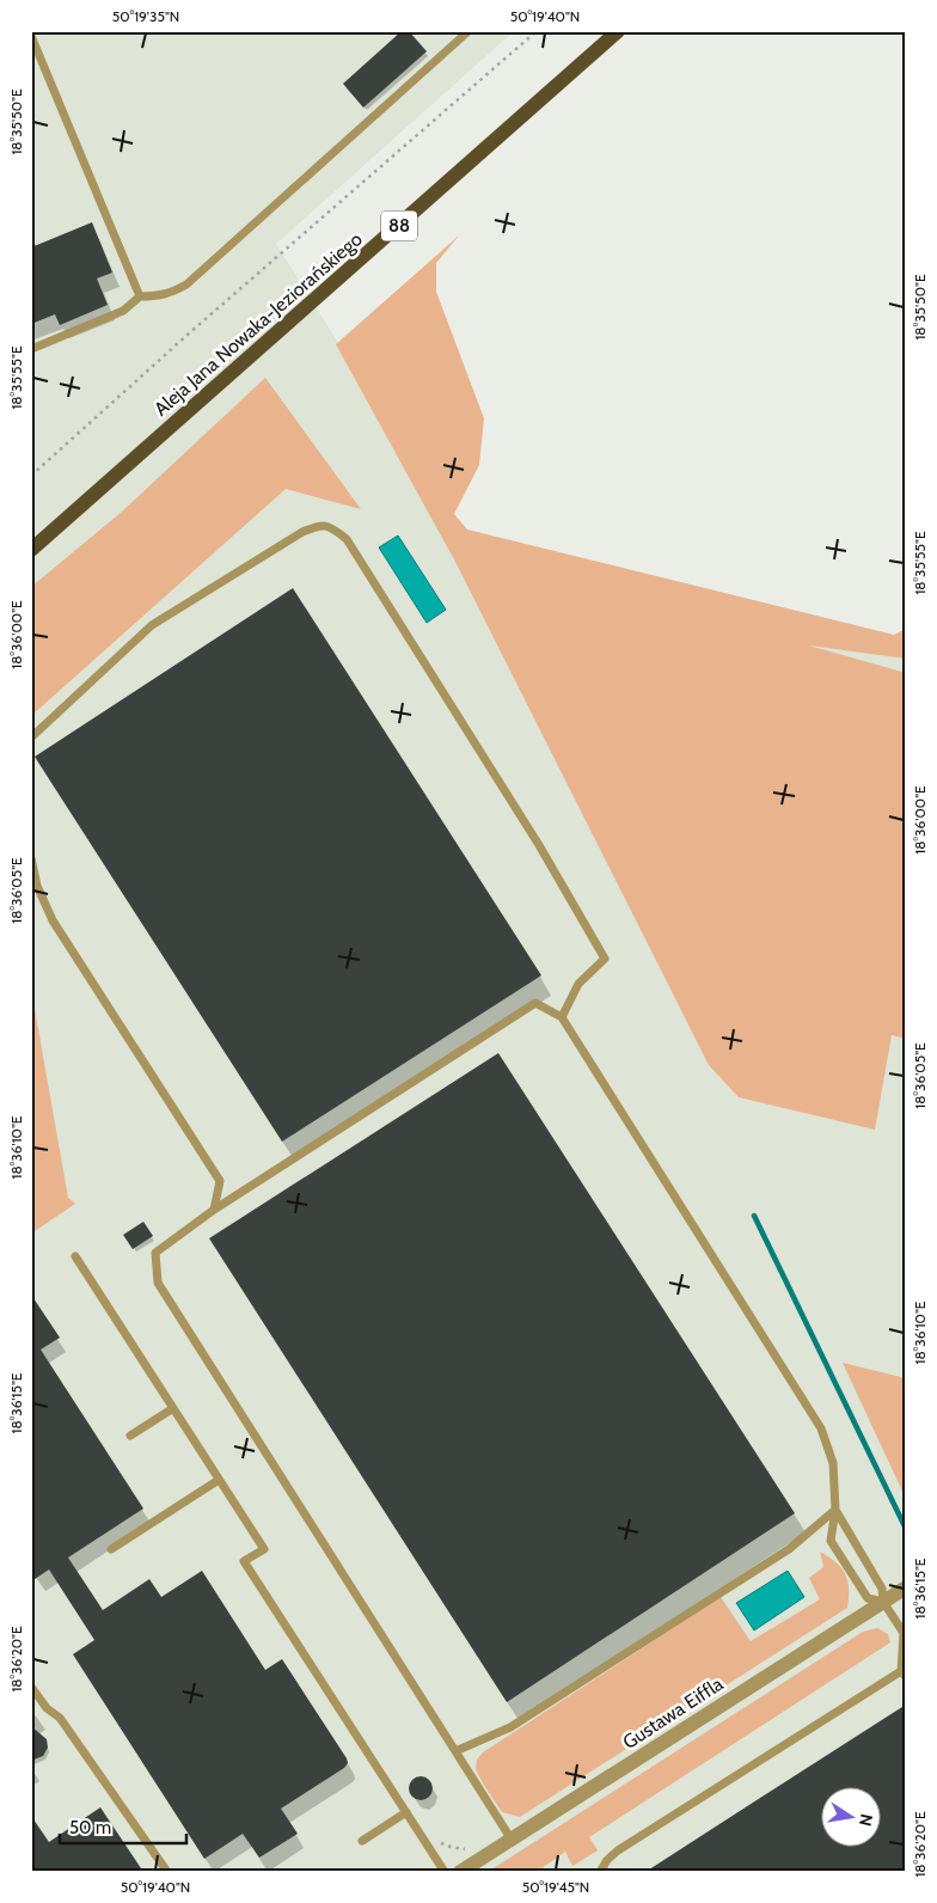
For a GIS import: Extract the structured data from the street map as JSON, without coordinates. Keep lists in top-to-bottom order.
{
  "streets": {
    "main road": ["88", "Aleja Jana Nowaka-Jeziorańskiego"],
    "street": ["Gustawa Eiffla"]
  },
  "scale_bar": "50 m",
  "north": "right",
  "coordinates": [
    "50°19'35\"N",
    "50°19'40\"N",
    "18°35'50\"E",
    "18°35'55\"E",
    "18°36'00\"E",
    "18°36'05\"E",
    "18°36'10\"E",
    "18°36'15\"E",
    "18°36'20\"E",
    "50°19'45\"N"
  ]
}
